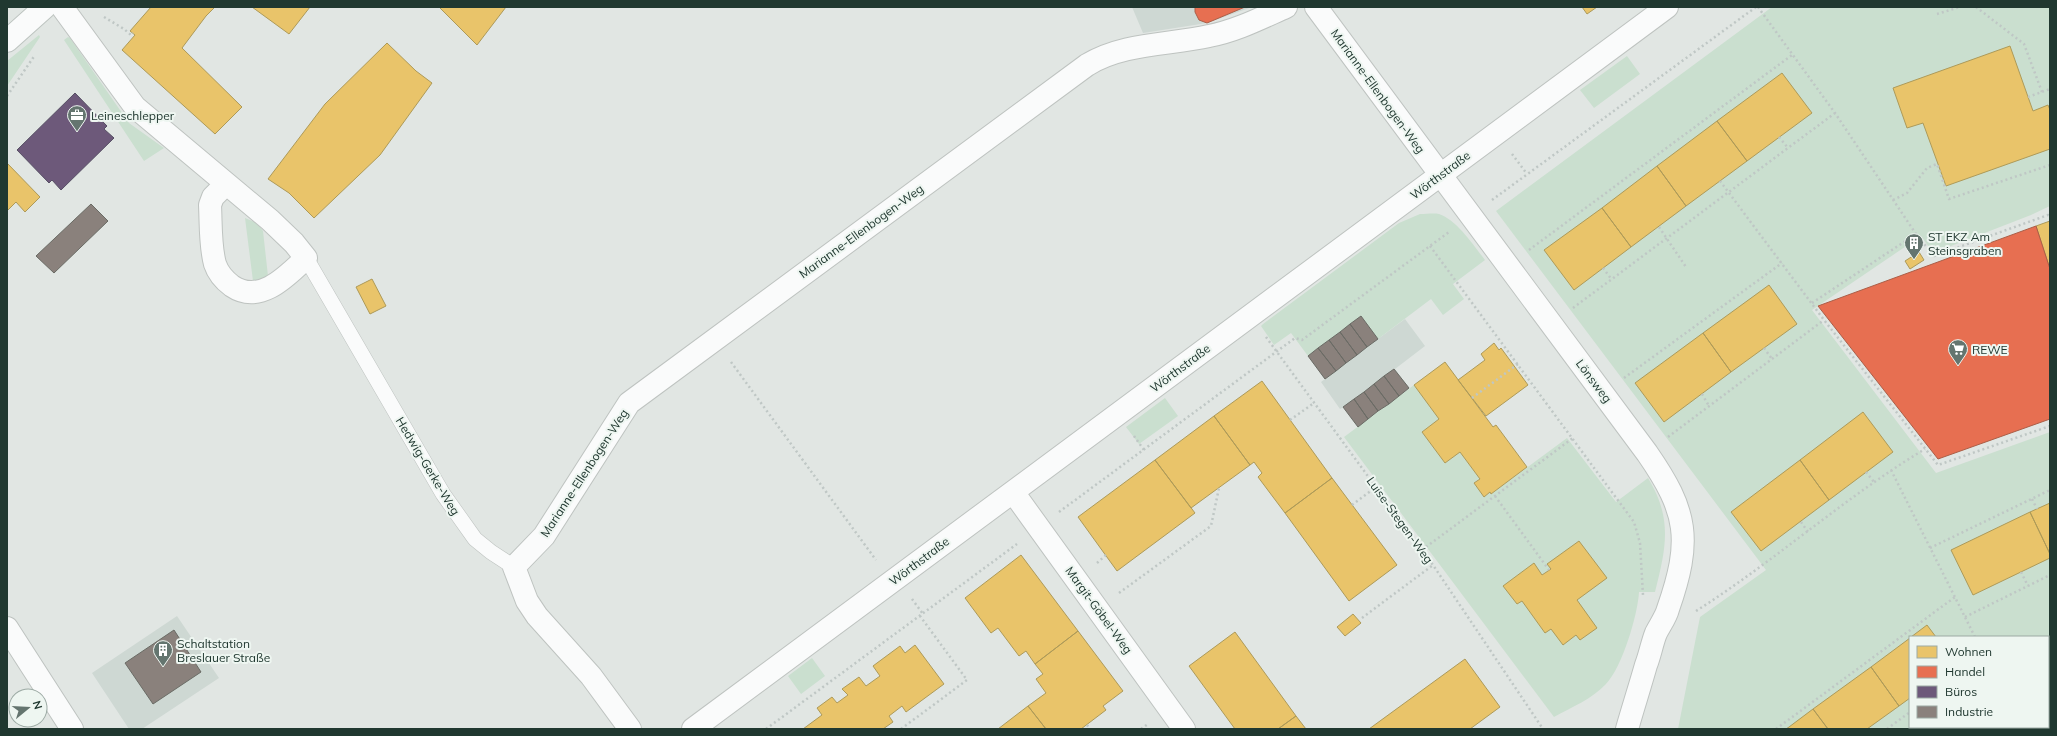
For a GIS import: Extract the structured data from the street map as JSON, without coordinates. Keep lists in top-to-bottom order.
{
  "streets": {
    "street": [
      "Marianne-Ellenbogen-Weg",
      "Wörthstraße",
      "Lönsweg",
      "Hedwig-Gerke-Weg",
      "Margit-Göbel-Weg"
    ],
    "path": ["Luise-Stegen-Weg"]
  },
  "crossings": [
    ["Marianne-Ellenbogen-Weg", "Wörthstraße"],
    ["Marianne-Ellenbogen-Weg", "Lönsweg"],
    ["Marianne-Ellenbogen-Weg", "Hedwig-Gerke-Weg"],
    ["Wörthstraße", "Lönsweg"],
    ["Wörthstraße", "Luise-Stegen-Weg"],
    ["Wörthstraße", "Margit-Göbel-Weg"]
  ],
  "places": {
    "office": ["Leineschlepper"],
    "building": ["ST EKZ Am Steinsgraben", "Schaltstation Breslauer Straße"],
    "supermarket": ["REWE"]
  },
  "legend": [
    "Wohnen",
    "Handel",
    "Büros",
    "Industrie"
  ],
  "north": "right"
}
